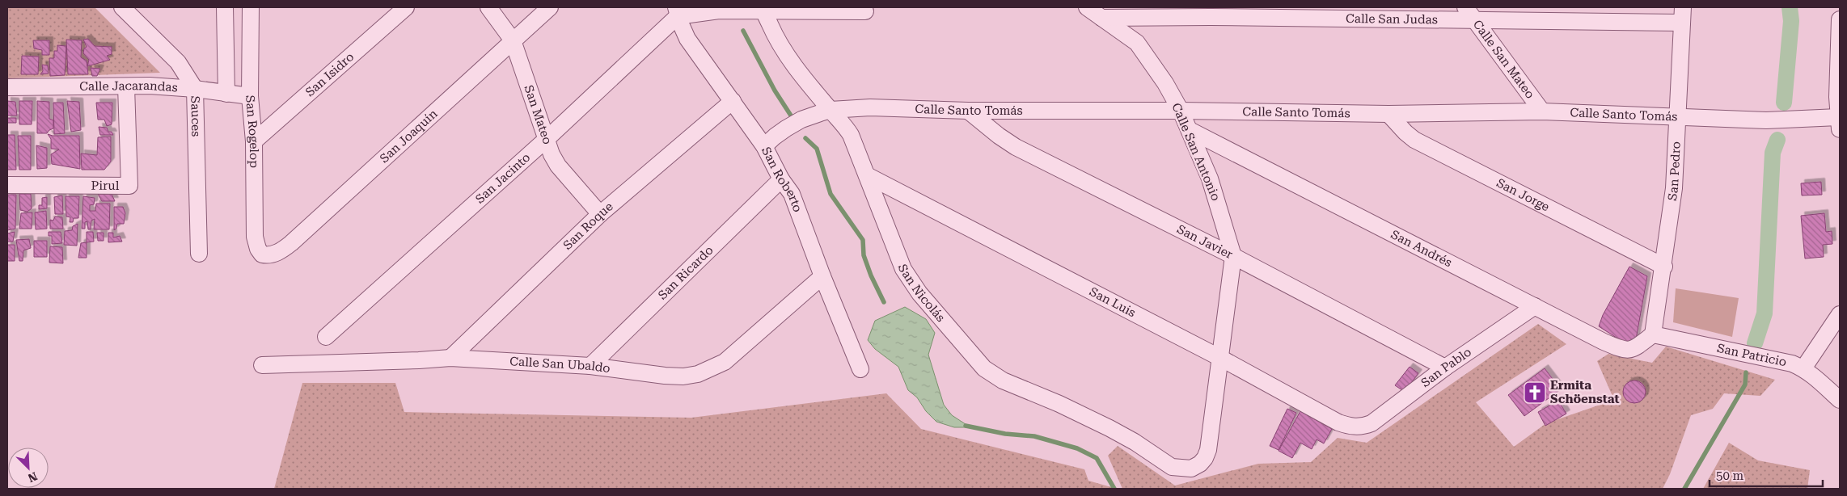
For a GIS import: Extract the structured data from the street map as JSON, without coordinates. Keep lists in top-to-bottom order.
{
  "streets": {
    "street": [
      "Calle San Judas",
      "Calle San Mateo",
      "San Isidro",
      "Calle Jacarandas",
      "Calle Santo Tomás",
      "San Mateo",
      "Sauces",
      "San Rogelop",
      "San Joaquín",
      "Calle San Antonio",
      "San Pedro",
      "San Jacinto",
      "San Roberto",
      "Pirul",
      "San Jorge",
      "San Roque",
      "San Javier",
      "San Andrés",
      "San Ricardo",
      "San Nicolás",
      "San Luis",
      "San Patricio",
      "Calle San Ubaldo",
      "San Pablo"
    ]
  },
  "crossings": [
    ["Calle San Judas", "Calle San Mateo"],
    ["Calle San Judas", "Calle San Antonio"],
    ["Calle San Judas", "San Pedro"],
    ["Calle San Mateo", "Calle Santo Tomás"],
    ["San Isidro", "San Rogelop"],
    ["Calle Jacarandas", "Sauces"],
    ["Calle Jacarandas", "San Rogelop"],
    ["Calle Jacarandas", "Pirul"],
    ["Calle Santo Tomás", "Calle San Antonio"],
    ["Calle Santo Tomás", "San Pedro"],
    ["Calle Santo Tomás", "San Roberto"],
    ["Calle Santo Tomás", "San Jorge"],
    ["Calle Santo Tomás", "San Javier"],
    ["Calle Santo Tomás", "San Nicolás"],
    ["San Mateo", "San Joaquín"],
    ["San Mateo", "San Jacinto"],
    ["San Mateo", "San Roque"],
    ["San Rogelop", "San Joaquín"],
    ["Calle San Antonio", "San Javier"],
    ["Calle San Antonio", "San Andrés"],
    ["Calle San Antonio", "San Nicolás"],
    ["Calle San Antonio", "San Luis"],
    ["San Pedro", "San Jorge"],
    ["San Pedro", "San Andrés"],
    ["San Pedro", "San Patricio"],
    ["San Jacinto", "San Roberto"],
    ["San Roberto", "San Roque"],
    ["San Roberto", "San Ricardo"],
    ["San Roberto", "Calle San Ubaldo"],
    ["San Roque", "Calle San Ubaldo"],
    ["San Javier", "San Pablo"],
    ["San Andrés", "San Patricio"],
    ["San Andrés", "San Pablo"],
    ["San Ricardo", "Calle San Ubaldo"],
    ["San Nicolás", "San Luis"],
    ["San Luis", "San Pablo"]
  ],
  "places": {
    "church": ["Ermita Schöenstat"]
  },
  "scale_bar": "50 m",
  "north": "bottom right"
}
